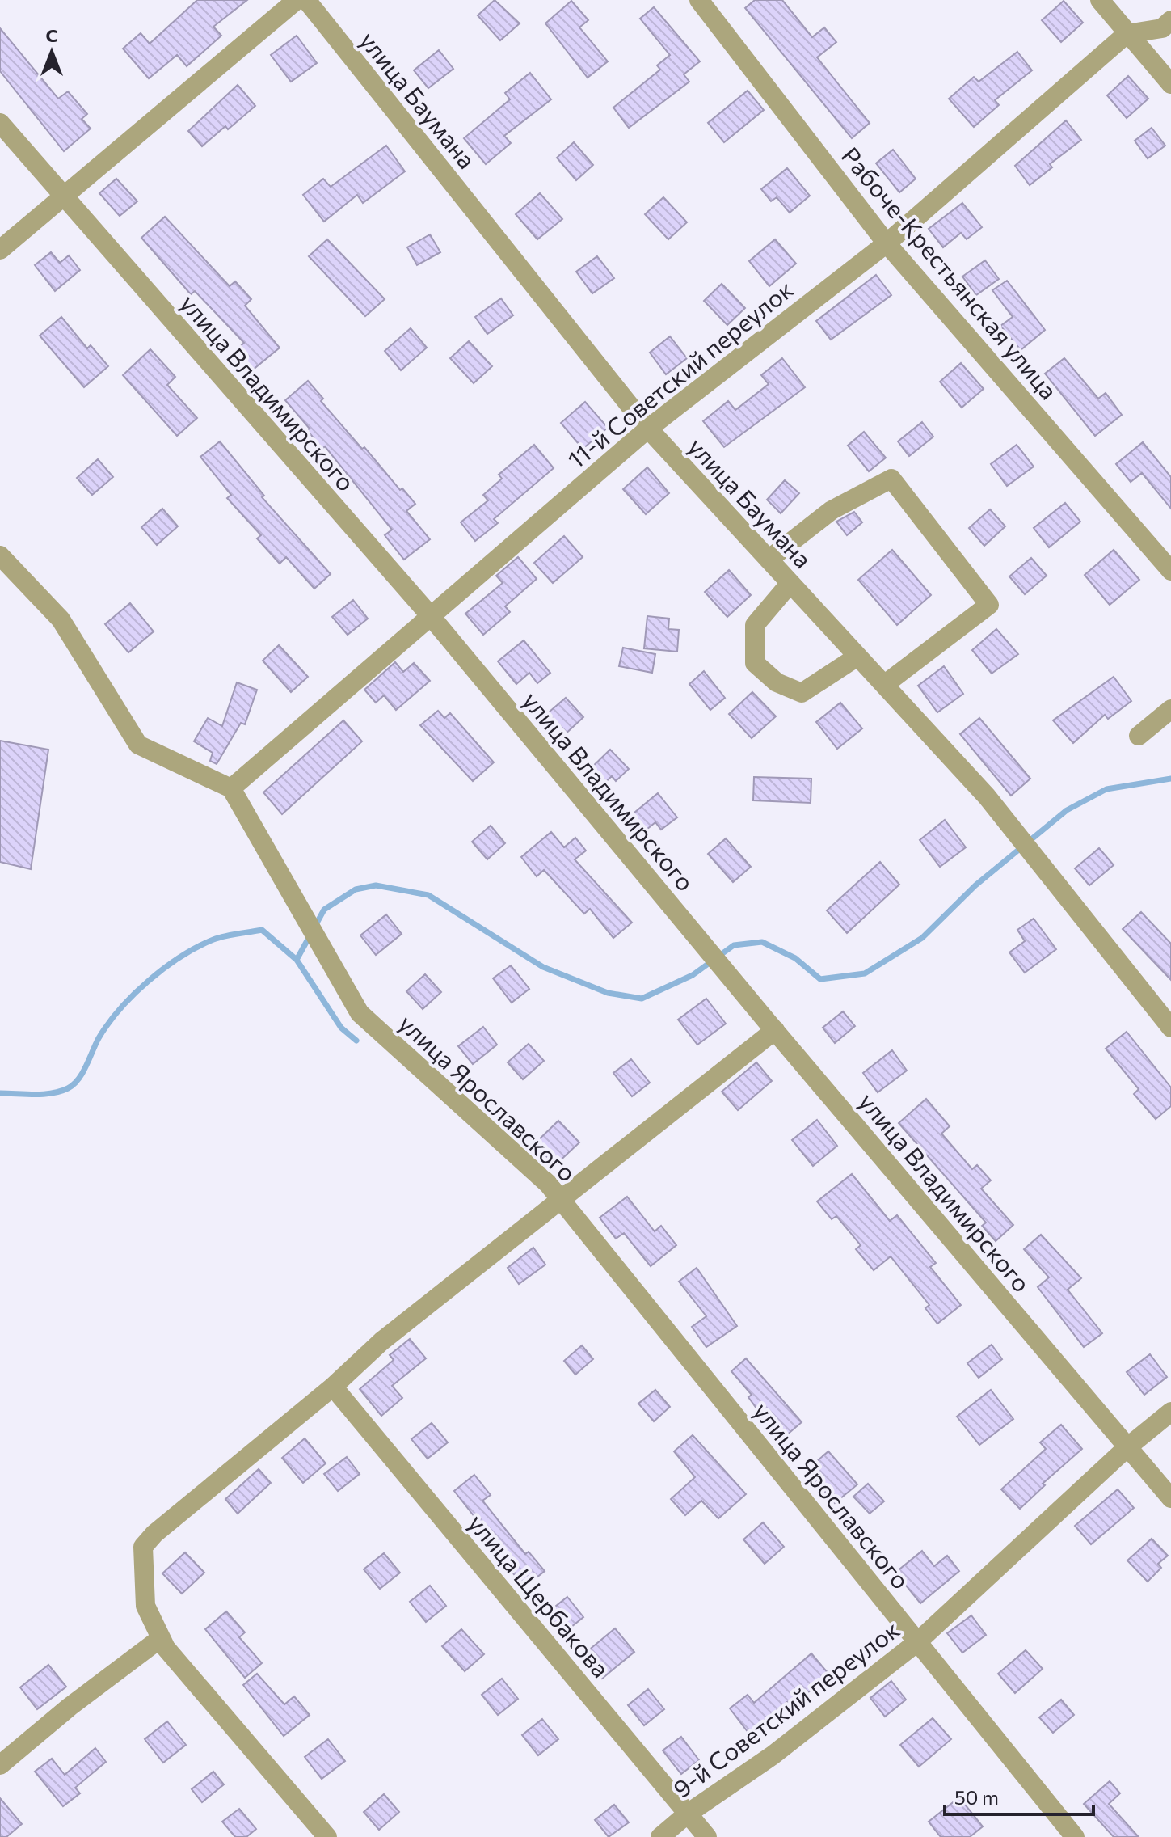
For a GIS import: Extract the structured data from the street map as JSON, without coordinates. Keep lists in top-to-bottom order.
{
  "streets": {
    "street": [
      "улица Баумана",
      "Рабоче-Крестьянская улица",
      "11-й Советский переулок",
      "улица Владимирского",
      "улица Ярославского",
      "улица Щербакова",
      "9-й Советский переулок"
    ]
  },
  "crossings": [
    ["улица Баумана", "11-й Советский переулок"],
    ["Рабоче-Крестьянская улица", "11-й Советский переулок"],
    ["11-й Советский переулок", "улица Владимирского"],
    ["11-й Советский переулок", "улица Ярославского"],
    ["улица Владимирского", "9-й Советский переулок"],
    ["улица Ярославского", "9-й Советский переулок"],
    ["улица Щербакова", "9-й Советский переулок"]
  ],
  "scale_bar": "50 m",
  "north": "top"
}
